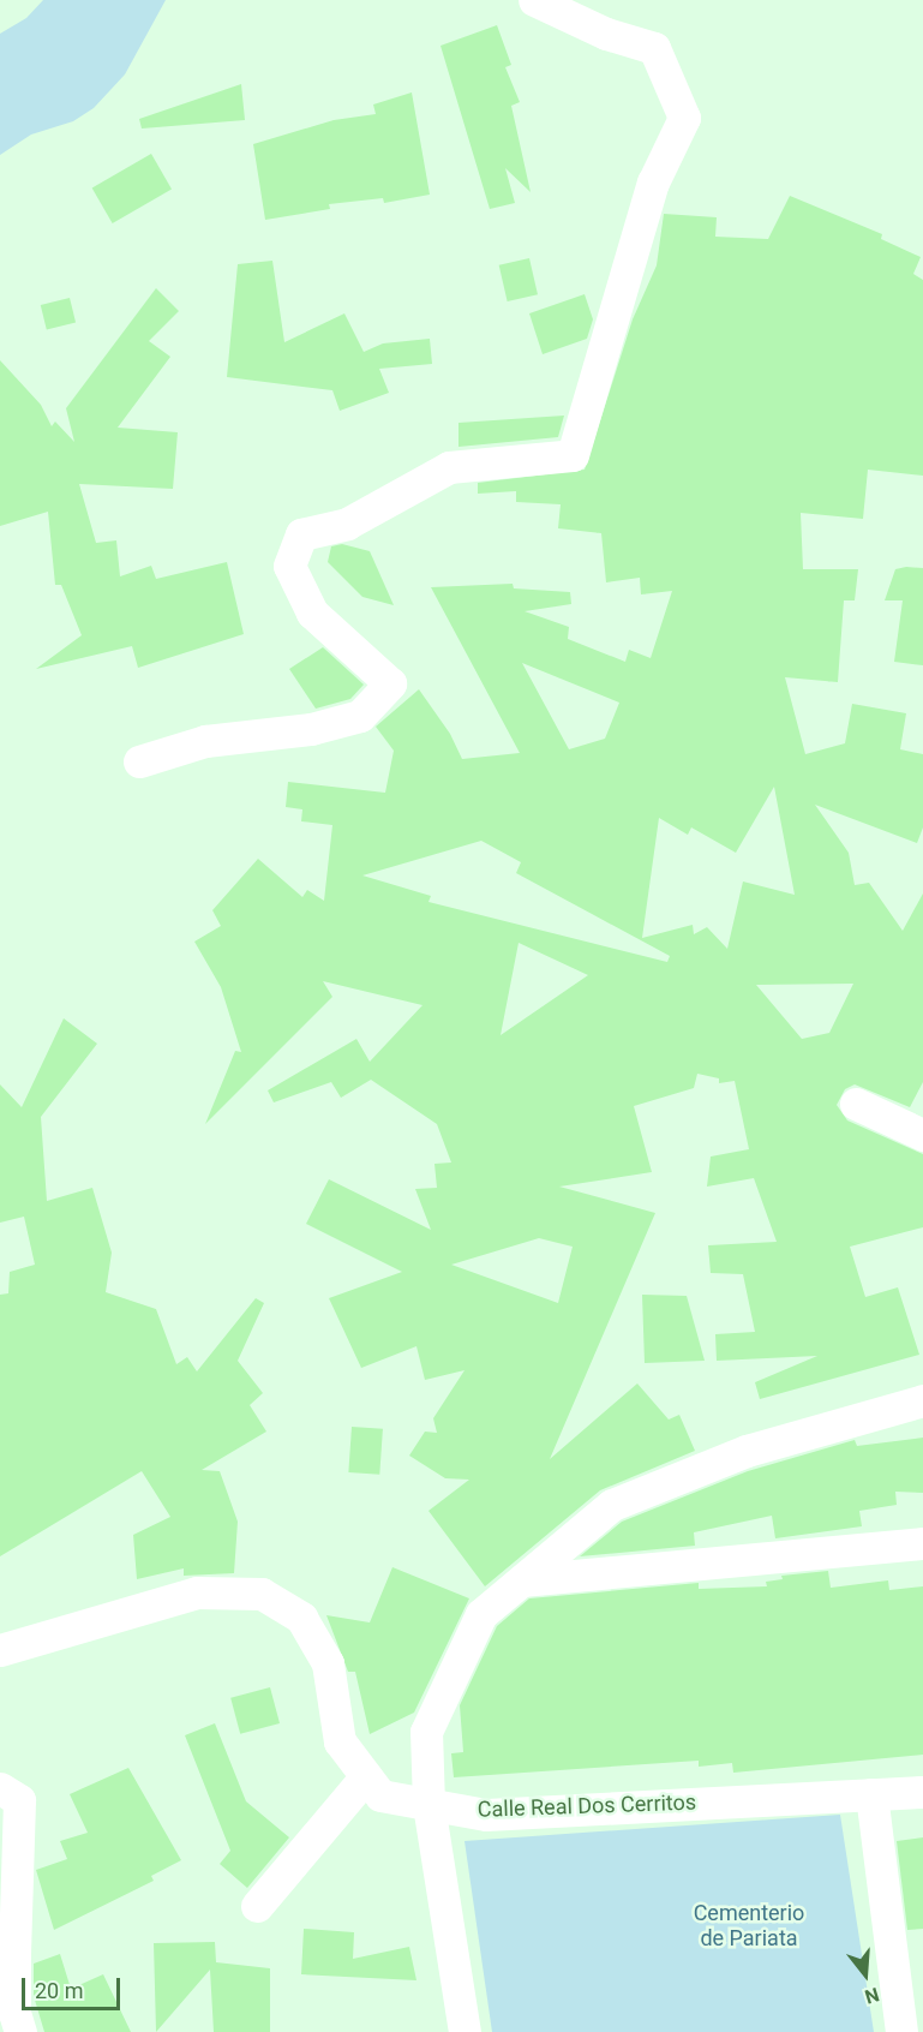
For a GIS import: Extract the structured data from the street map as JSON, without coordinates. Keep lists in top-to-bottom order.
{
  "streets": {
    "street": ["Calle Real Dos Cerritos"]
  },
  "parks": ["Cementerio de Pariata"],
  "scale_bar": "20 m",
  "north": "bottom"
}
